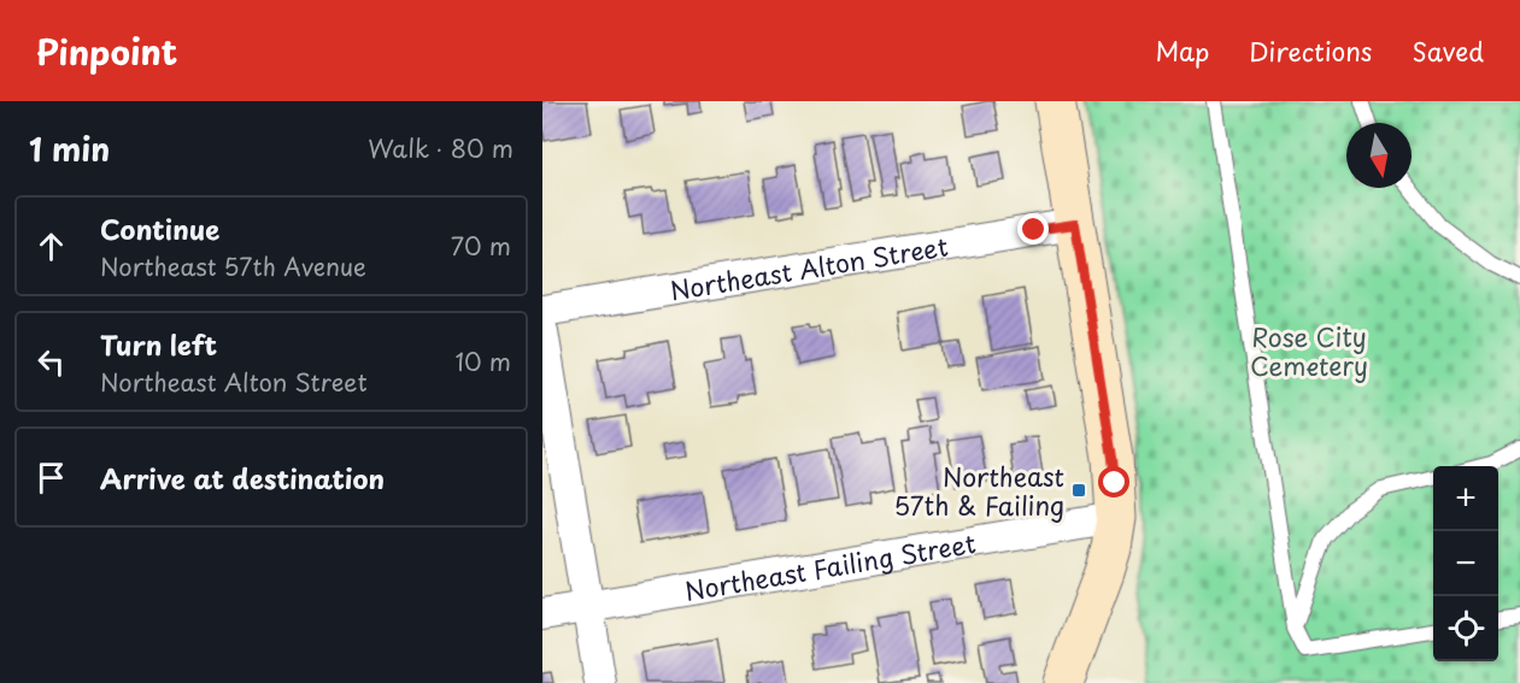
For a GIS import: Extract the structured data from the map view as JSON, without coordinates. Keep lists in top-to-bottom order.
{
  "streets": {
    "street": ["Northeast Alton Street", "Northeast Failing Street"]
  },
  "parks": ["Rose City Cemetery"],
  "places": {
    "transit": ["Northeast 57th & Failing"]
  },
  "north": "bottom",
  "page": {
    "header": "Pinpoint",
    "nav": ["Map", "Directions", "Saved"],
    "heading": ["1 min", "Walk · 80 m"],
    "list": [
      ["Continue", "Northeast 57th Avenue", "70 m"],
      ["Turn left", "Northeast Alton Street", "10 m"],
      "Arrive at destination"
    ],
    "map_buttons": ["+", "−"]
  }
}
